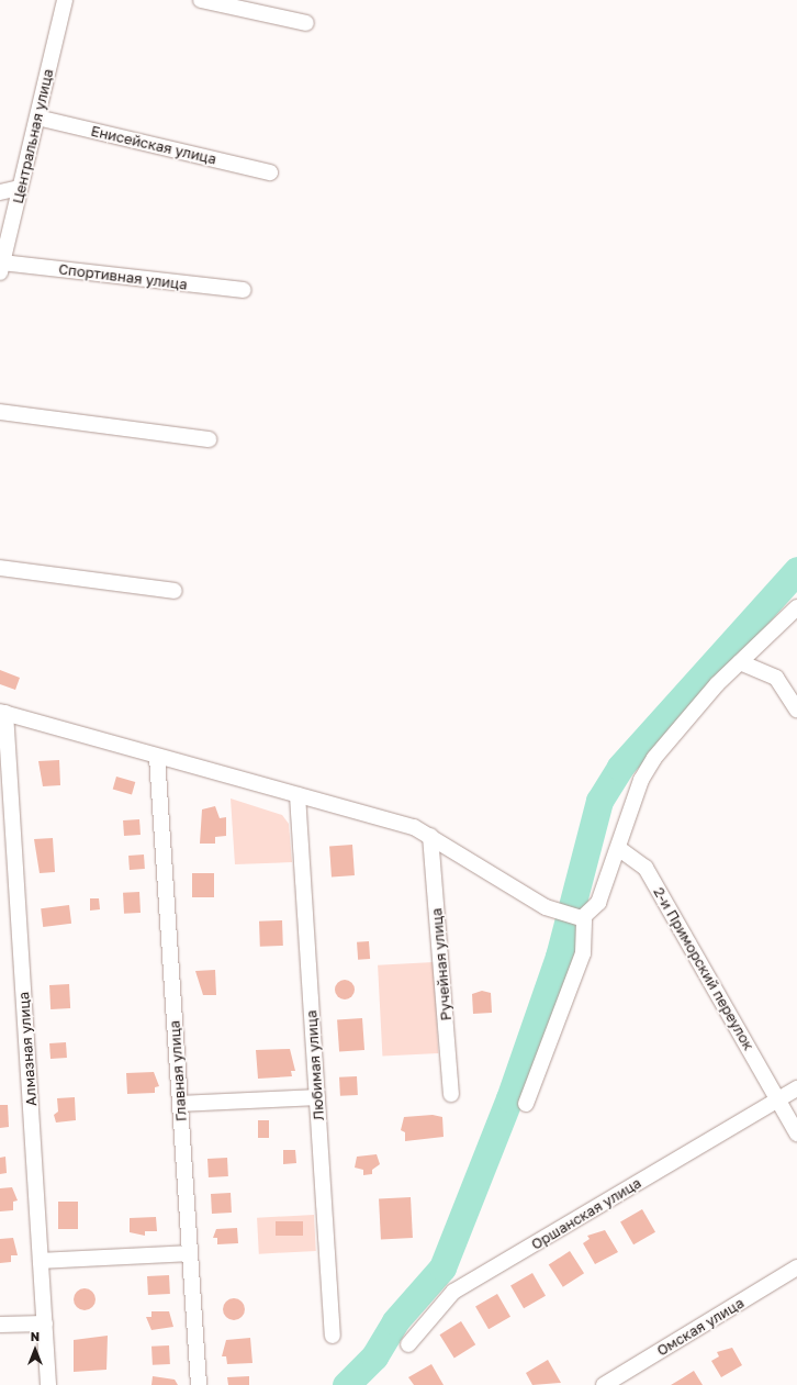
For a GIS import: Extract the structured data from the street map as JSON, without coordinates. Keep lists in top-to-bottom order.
{
  "streets": {
    "street": [
      "Центральная улица",
      "Енисейская улица",
      "Спортивная улица",
      "Ручейная улица",
      "2-и Приморский переулок",
      "Алмазная улица",
      "Любимая улица",
      "Главная улица",
      "Оршанская улица",
      "Омская улица"
    ]
  },
  "crossings": [
    ["Центральная улица", "Енисейская улица"],
    ["Центральная улица", "Спортивная улица"],
    ["2-и Приморский переулок", "Оршанская улица"]
  ],
  "north": "top"
}
